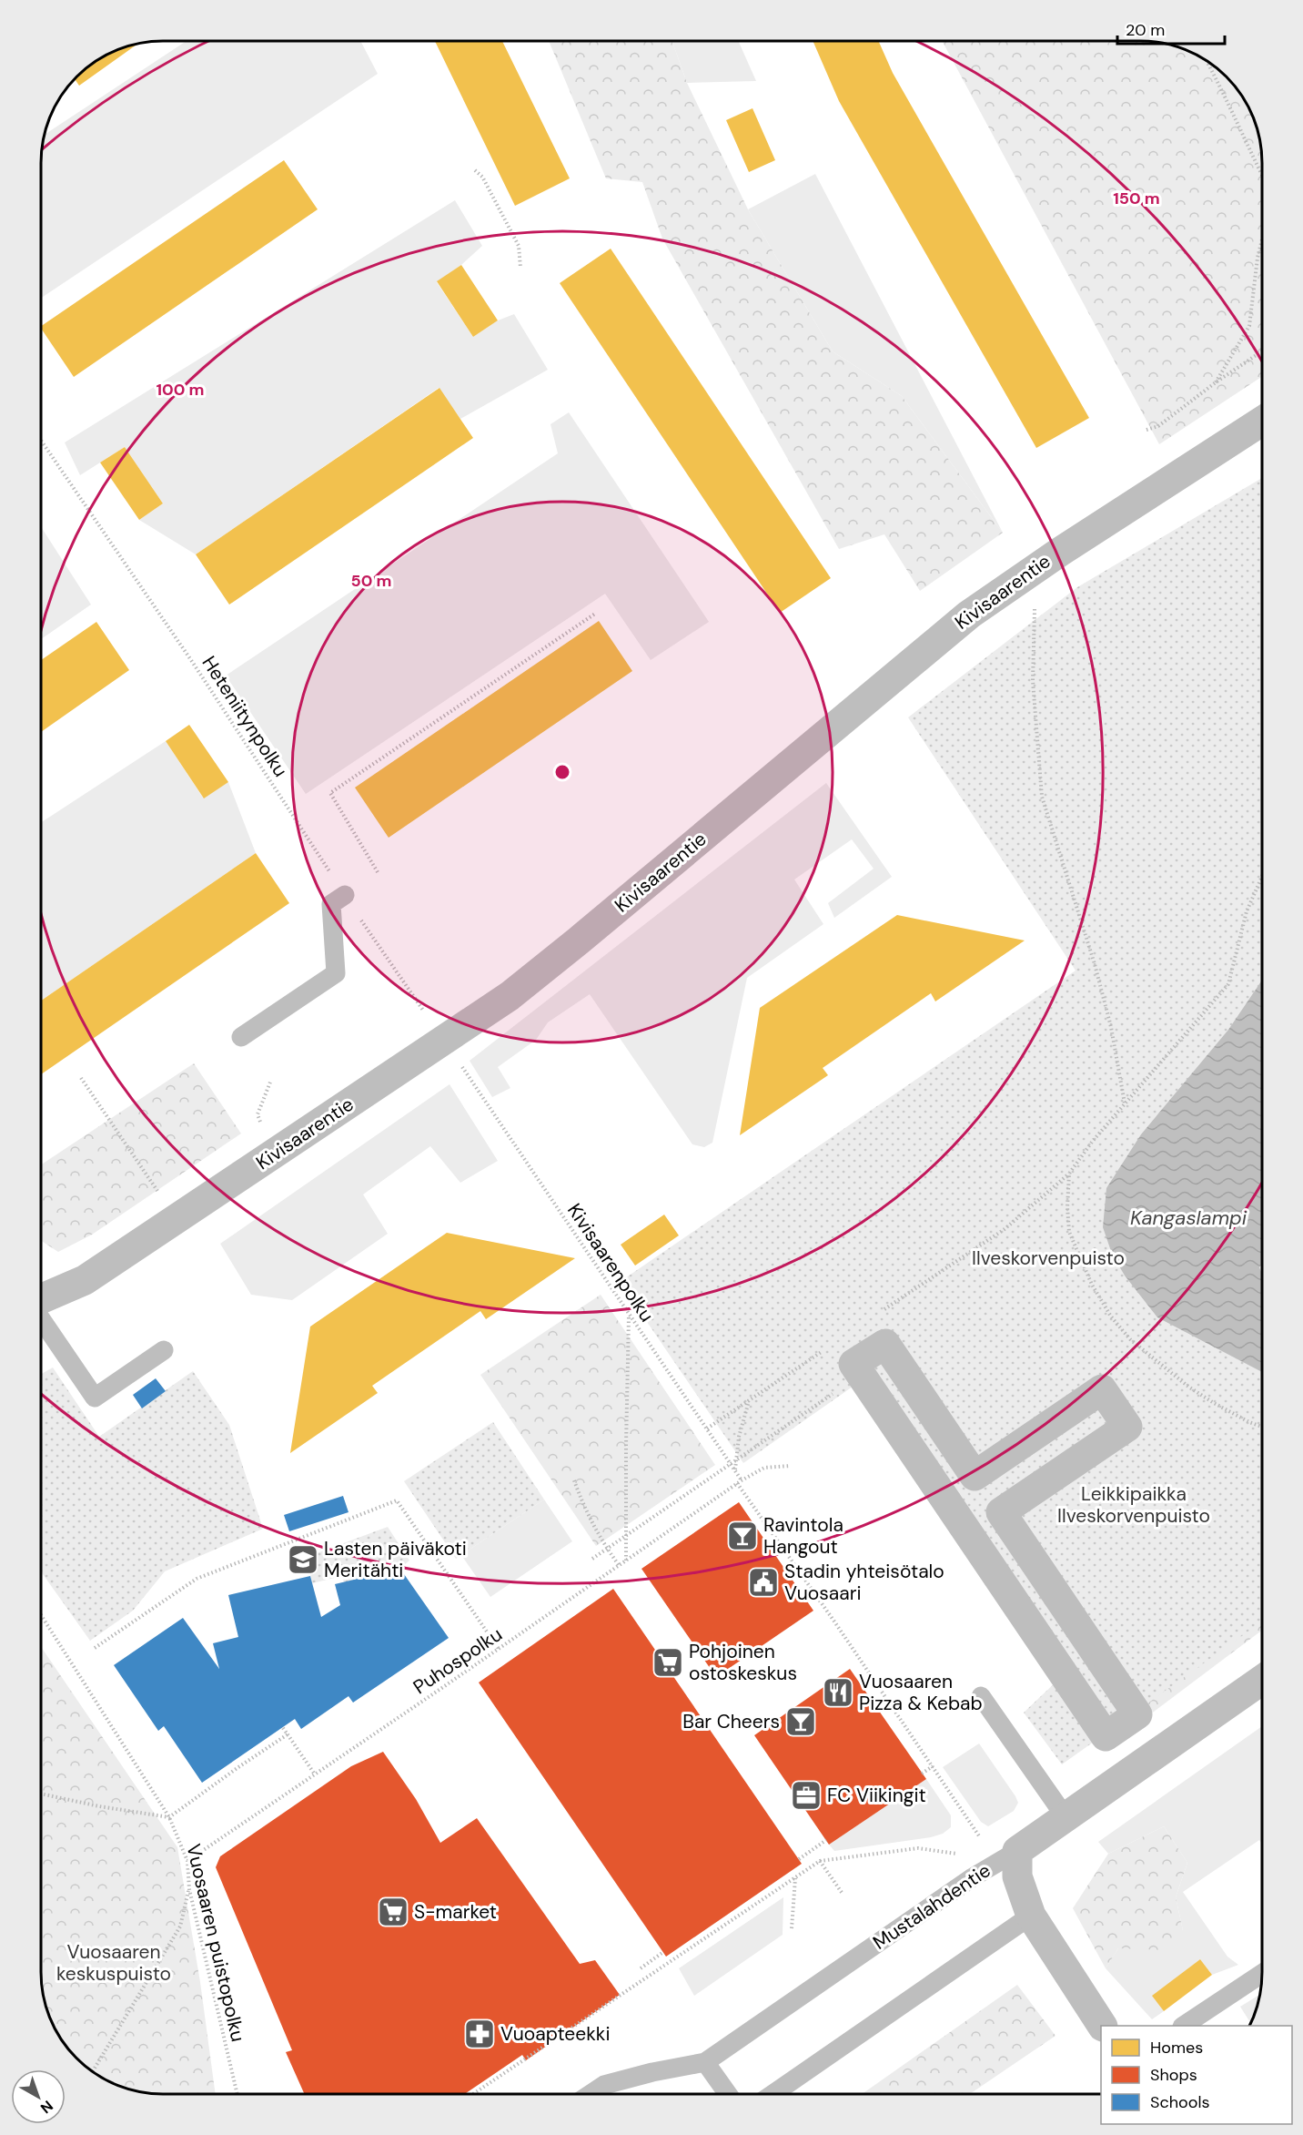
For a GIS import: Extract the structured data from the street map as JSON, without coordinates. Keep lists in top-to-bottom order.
{
  "streets": {
    "street": ["Kivisaarentie", "Mustalahdentie"],
    "path": [
      "Heteniitynpolku",
      "Kivisaarenpolku",
      "Puhospolku",
      "Vuosaaren puistopolku"
    ]
  },
  "crossings": [
    ["Kivisaarenpolku", "Puhospolku"],
    ["Puhospolku", "Vuosaaren puistopolku"]
  ],
  "water": ["Kangaslampi"],
  "parks": ["Ilveskorvenpuisto", "Leikkipaikka Ilveskorvenpuisto", "Vuosaaren keskuspuisto"],
  "places": {
    "bar": ["Ravintola Hangout", "Bar Cheers"],
    "school or university": ["Lasten päiväkoti Meritähti"],
    "public building": ["Stadin yhteisötalo Vuosaari"],
    "supermarket": ["Pohjoinen ostoskeskus", "S-market"],
    "restaurant": ["Vuosaaren Pizza & Kebab"],
    "office": ["FC Viikingit"],
    "pharmacy": ["Vuoapteekki"]
  },
  "legend": ["Homes", "Shops", "Schools"],
  "scale_bar": "20 m",
  "north": "bottom right",
  "rings": ["150 m", "100 m", "50 m"]
}
